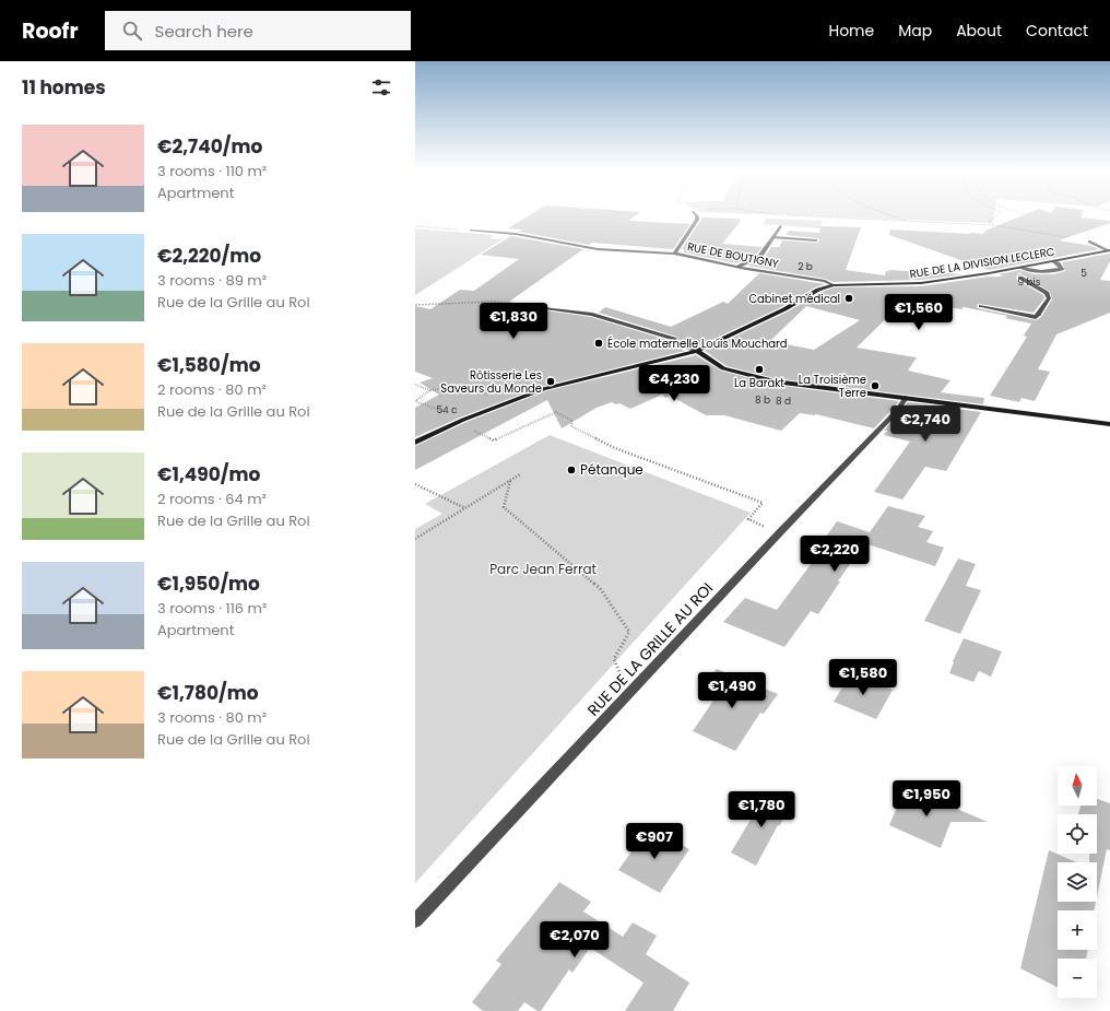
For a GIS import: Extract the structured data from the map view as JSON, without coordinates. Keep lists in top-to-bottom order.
{
  "streets": {
    "main road": ["RUE DE LA DIVISION LECLERC"],
    "street": ["RUE DE BOUTIGNY", "RUE DE LA GRILLE AU ROI"]
  },
  "crossings": [
    ["RUE DE BOUTIGNY", "RUE DE LA DIVISION LECLERC"]
  ],
  "parks": ["Parc Jean Ferrat"],
  "places": [
    "Cabinet médical",
    "École maternelle Louis Mouchard",
    "La Barakt",
    "Rôtisserie Les Saveurs du Monde",
    "La Troisième Terre",
    "Pétanque"
  ],
  "house_numbers": [
    "2 b",
    "5",
    "9 bis",
    "8 b",
    "8 d",
    "54 c"
  ],
  "north": "top",
  "page": {
    "header": "Roofr",
    "search": "Search here",
    "nav": [
      "Home",
      "Map",
      "About",
      "Contact"
    ],
    "heading": "11 homes",
    "list": [
      {
        "name": "€2,740/mo",
        "note": "3 rooms · 110 m² · Apartment"
      },
      {
        "name": "€2,220/mo",
        "note": "3 rooms · 89 m² · Rue de la Grille au Roi"
      },
      {
        "name": "€1,580/mo",
        "note": "2 rooms · 80 m² · Rue de la Grille au Roi"
      },
      {
        "name": "€1,490/mo",
        "note": "2 rooms · 64 m² · Rue de la Grille au Roi"
      },
      {
        "name": "€1,950/mo",
        "note": "3 rooms · 116 m² · Apartment"
      },
      {
        "name": "€1,780/mo",
        "note": "3 rooms · 80 m² · Rue de la Grille au Roi"
      }
    ],
    "price": [
      "€1,560",
      "€1,830",
      "€4,230",
      "€2,740",
      "€2,220",
      "€1,580",
      "€1,490",
      "€1,950",
      "€1,780",
      "€907",
      "€2,070"
    ],
    "map_buttons": ["+", "−"]
  }
}
